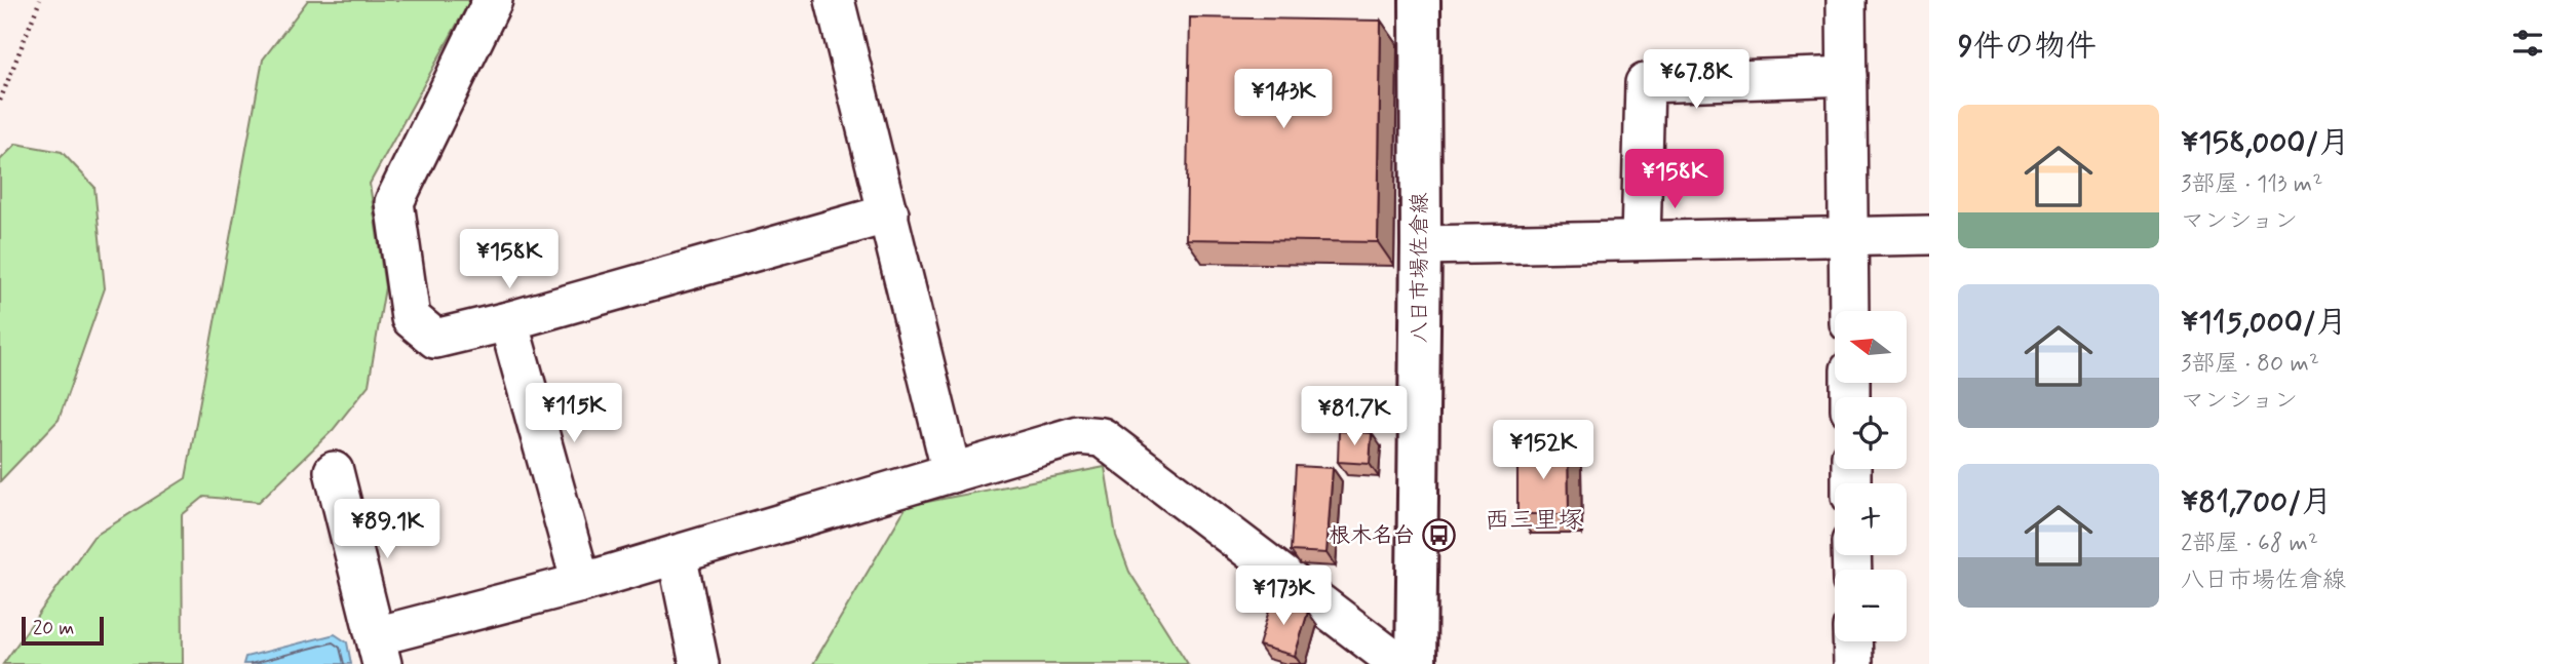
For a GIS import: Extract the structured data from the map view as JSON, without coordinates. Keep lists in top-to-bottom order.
{
  "streets": {
    "main road": ["八日市場佐倉線"]
  },
  "districts": ["西三里塚"],
  "places": {
    "bus stop": ["根木名台"]
  },
  "scale_bar": "20 m",
  "north": "left",
  "page": {
    "heading": "9件の物件",
    "price": [
      "¥67.8K",
      "¥143K",
      "¥158K",
      "¥158K",
      "¥115K",
      "¥81.7K",
      "¥152K",
      "¥89.1K",
      "¥173K"
    ],
    "list": [
      {
        "name": "¥158,000/月",
        "note": "3部屋 · 113 m² · マンション"
      },
      {
        "name": "¥115,000/月",
        "note": "3部屋 · 80 m² · マンション"
      },
      {
        "name": "¥81,700/月",
        "note": "2部屋 · 68 m² · 八日市場佐倉線"
      }
    ],
    "map_buttons": ["+", "−"],
    "scale": "20 m"
  }
}
